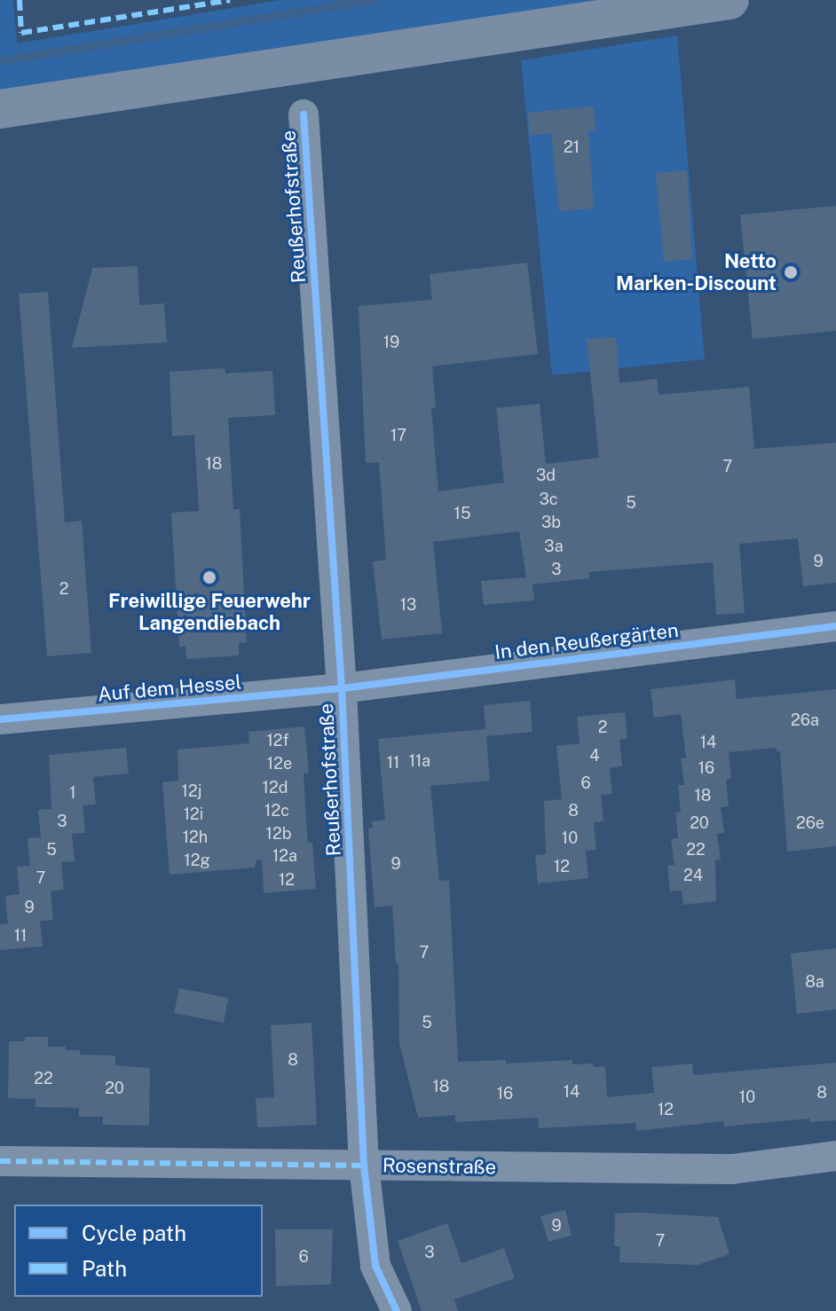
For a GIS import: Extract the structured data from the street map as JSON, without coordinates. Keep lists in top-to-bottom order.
{
  "streets": {
    "street": [
      "Reußerhofstraße",
      "In den Reußergärten",
      "Auf dem Hessel",
      "Rosenstraße"
    ]
  },
  "crossings": [
    ["Reußerhofstraße", "In den Reußergärten"],
    ["Reußerhofstraße", "Auf dem Hessel"],
    ["Reußerhofstraße", "Rosenstraße"],
    ["In den Reußergärten", "Auf dem Hessel"]
  ],
  "places": ["Netto Marken-Discount", "Freiwillige Feuerwehr Langendiebach"],
  "house_numbers": [
    "21",
    "19",
    "17",
    "18",
    "7",
    "3d",
    "3c",
    "5",
    "15",
    "3b",
    "3a",
    "9",
    "3",
    "2",
    "13",
    "26a",
    "2",
    "12f",
    "14",
    "4",
    "11a",
    "11",
    "12e",
    "16",
    "6",
    "12d",
    "12j",
    "1",
    "18",
    "12c",
    "8",
    "12i",
    "3",
    "20",
    "26e",
    "12b",
    "12h",
    "10",
    "5",
    "22",
    "12a",
    "12g",
    "9",
    "12",
    "24",
    "7",
    "12",
    "9",
    "11",
    "7",
    "8a",
    "5",
    "8",
    "22",
    "18",
    "20",
    "14",
    "8",
    "16",
    "10",
    "12",
    "9",
    "7",
    "3",
    "6"
  ],
  "legend": ["Cycle path", "Path"]
}
